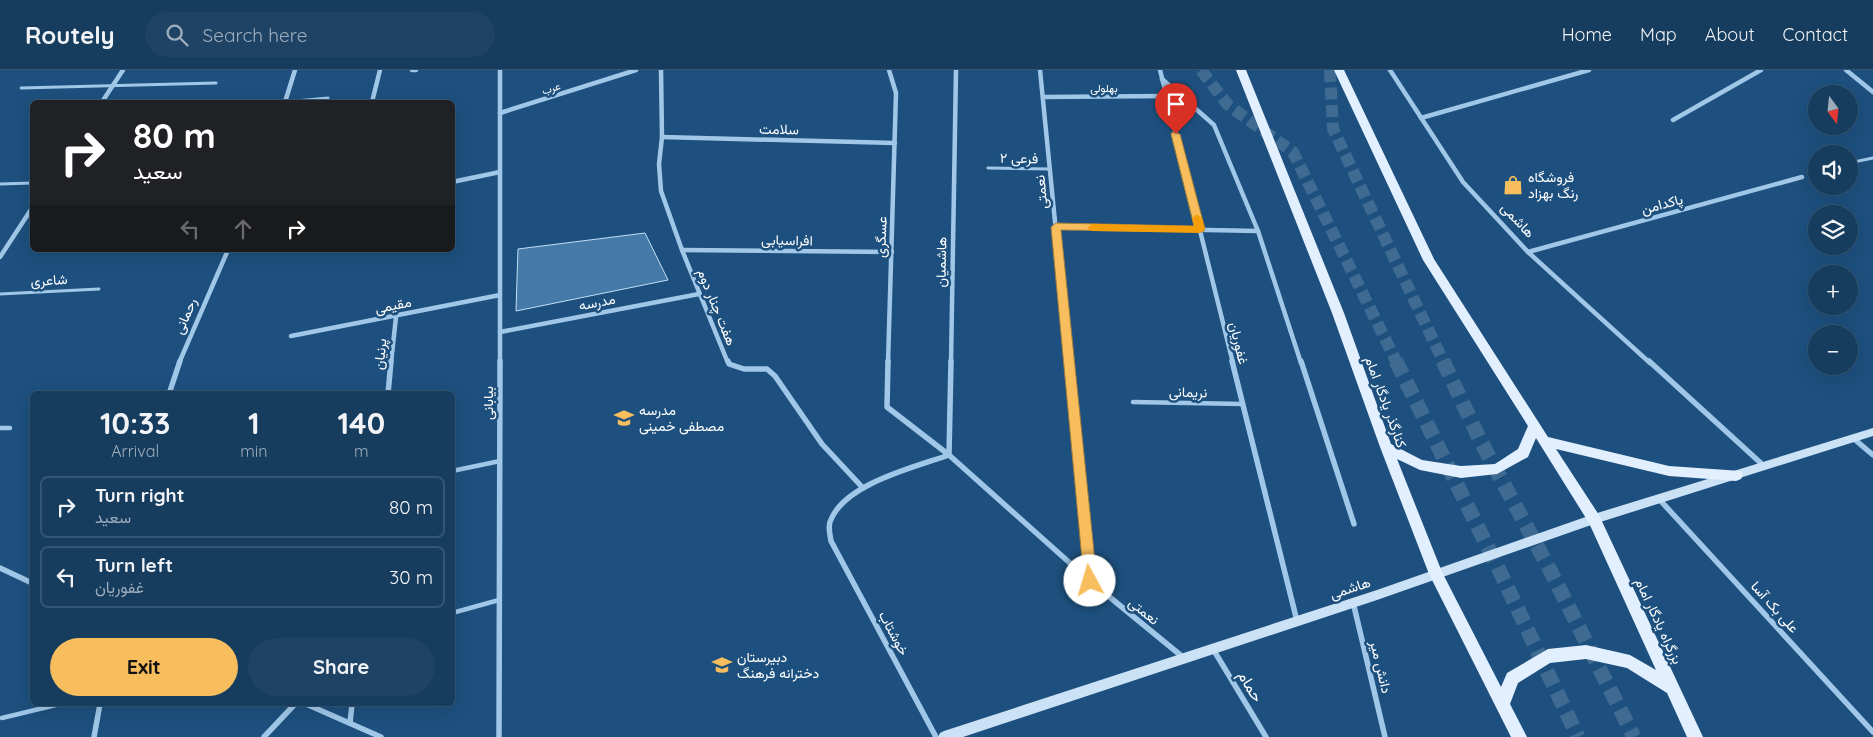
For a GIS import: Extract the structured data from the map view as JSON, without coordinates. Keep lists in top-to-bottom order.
{
  "streets": {
    "main road": ["هاشمی", "کنارگذر یادگار امام", "بزرگراه یادگار امام"],
    "street": [
      "عرب",
      "بهلولی",
      "سلامت",
      "نعمتی",
      "پاکدامن",
      "عسگری",
      "افراسیابی",
      "هاشمیان",
      "مدرسه",
      "مقیمی",
      "هفت چنار دوم",
      "رحمانی",
      "غفوریان",
      "پرنیان",
      "بیابانی",
      "علی بک آسا",
      "خوشتاب",
      "دانش میر",
      "حمام"
    ],
    "lane": ["فرعی ۲", "شاعری", "نریمانی"]
  },
  "crossings": [
    ["عرب", "بیابانی"],
    ["بهلولی", "نعمتی"],
    ["بهلولی", "غفوریان"],
    ["سلامت", "عسگری"],
    ["سلامت", "هفت چنار دوم"],
    ["فرعی ۲", "نعمتی"],
    ["نعمتی", "هاشمی"],
    ["نعمتی", "عسگری"],
    ["نعمتی", "هاشمیان"],
    ["پاکدامن", "هاشمی"],
    ["هاشمی", "غفوریان"],
    ["هاشمی", "کنارگذر یادگار امام"],
    ["هاشمی", "علی بک آسا"],
    ["هاشمی", "بزرگراه یادگار امام"],
    ["هاشمی", "دانش میر"],
    ["هاشمی", "حمام"],
    ["عسگری", "افراسیابی"],
    ["افراسیابی", "هفت چنار دوم"],
    ["مدرسه", "هفت چنار دوم"],
    ["مدرسه", "بیابانی"],
    ["مقیمی", "پرنیان"],
    ["مقیمی", "بیابانی"],
    ["هفت چنار دوم", "خوشتاب"],
    ["غفوریان", "نریمانی"]
  ],
  "places": {
    "shop": ["فروشگاه رنگ بهزاد"],
    "school or university": ["مدرسه مصطفی خمینی", "دبیرستان دخترانه فرهنگ"]
  },
  "north": "bottom",
  "page": {
    "header": "Routely",
    "search": "Search here",
    "nav": [
      "Home",
      "Map",
      "About",
      "Contact"
    ],
    "map_buttons": ["+", "−"],
    "turn": ["80 m", "سعید"],
    "eta": [
      "10:33",
      "Arrival",
      "1",
      "min",
      "140",
      "m"
    ],
    "list": [
      {
        "name": "Turn right",
        "note": "سعید",
        "value": "80 m"
      },
      {
        "name": "Turn left",
        "note": "غفوریان",
        "value": "30 m"
      }
    ],
    "buttons": ["Exit", "Share"]
  }
}
